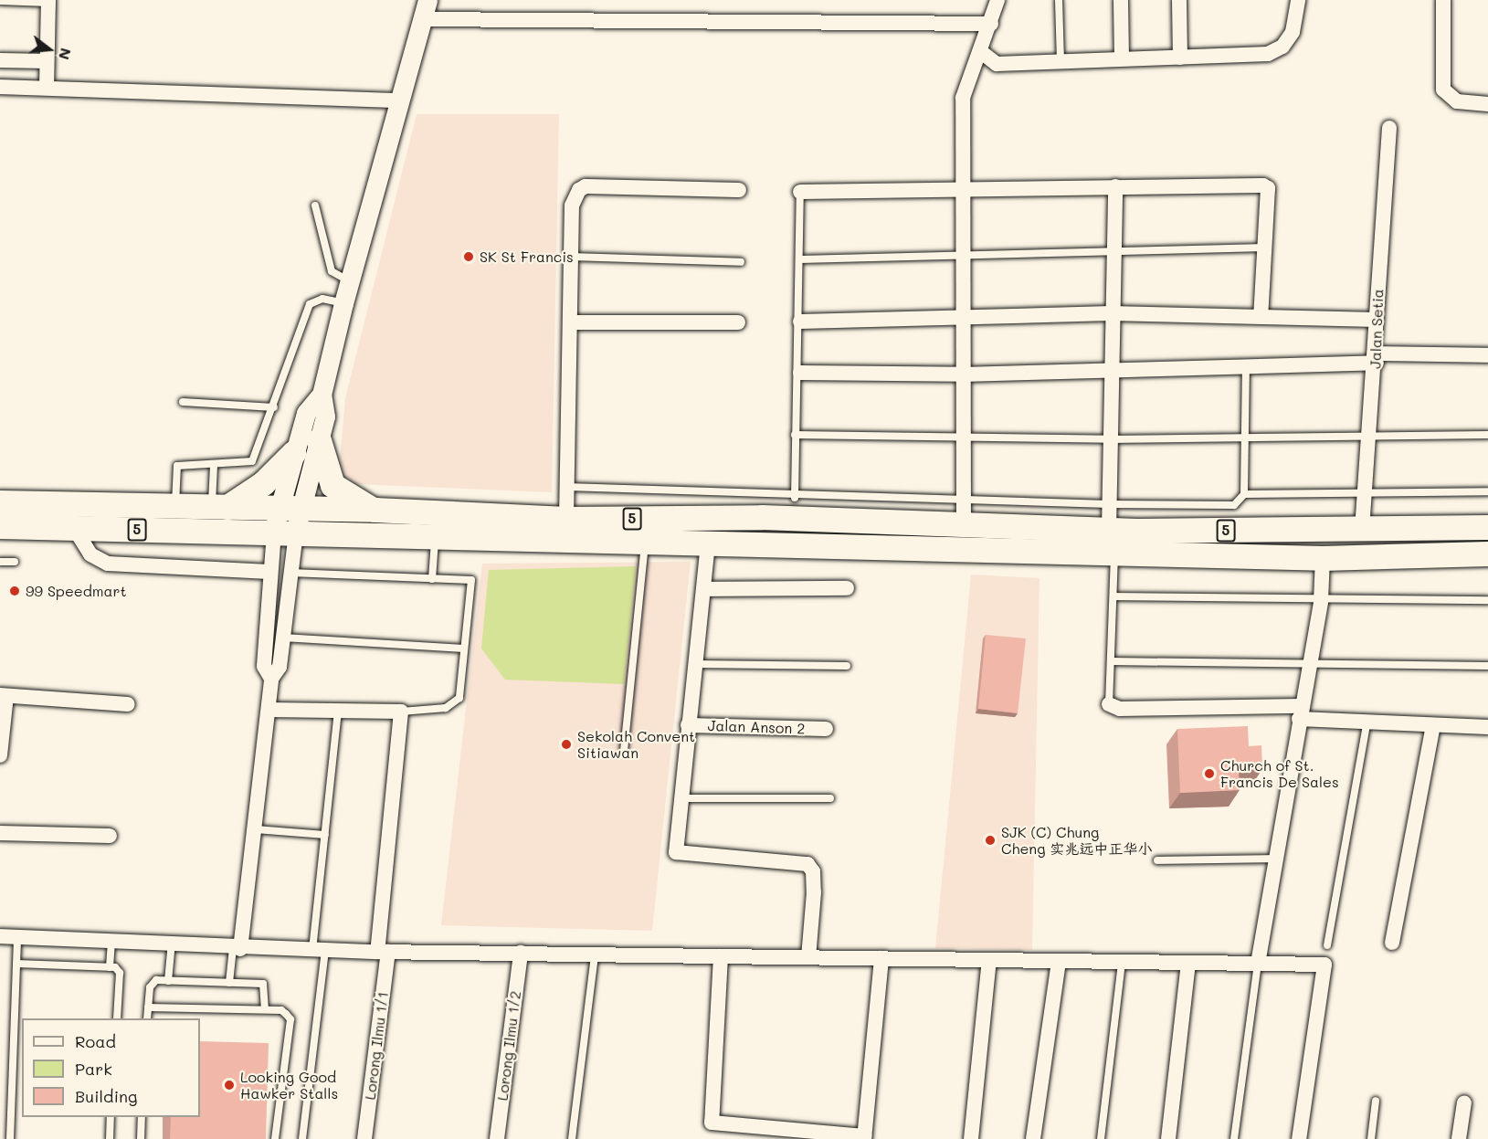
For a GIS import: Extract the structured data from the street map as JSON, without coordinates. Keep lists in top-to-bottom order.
{
  "streets": {
    "highway": ["5"],
    "street": [
      "Jalan Setia",
      "Jalan Anson 2",
      "Lorong Ilmu 1/1",
      "Lorong Ilmu 1/2"
    ]
  },
  "crossings": [
    ["Jalan Setia", "5"]
  ],
  "places": [
    "SK St Francis",
    "99 Speedmart",
    "Sekolah Convent Sitiawan",
    "Church of St. Francis De Sales",
    "SJK (C) Chung Cheng 实兆远中正华小",
    "Looking Good Hawker Stalls"
  ],
  "legend": ["Road", "Park", "Building"],
  "north": "right"
}
